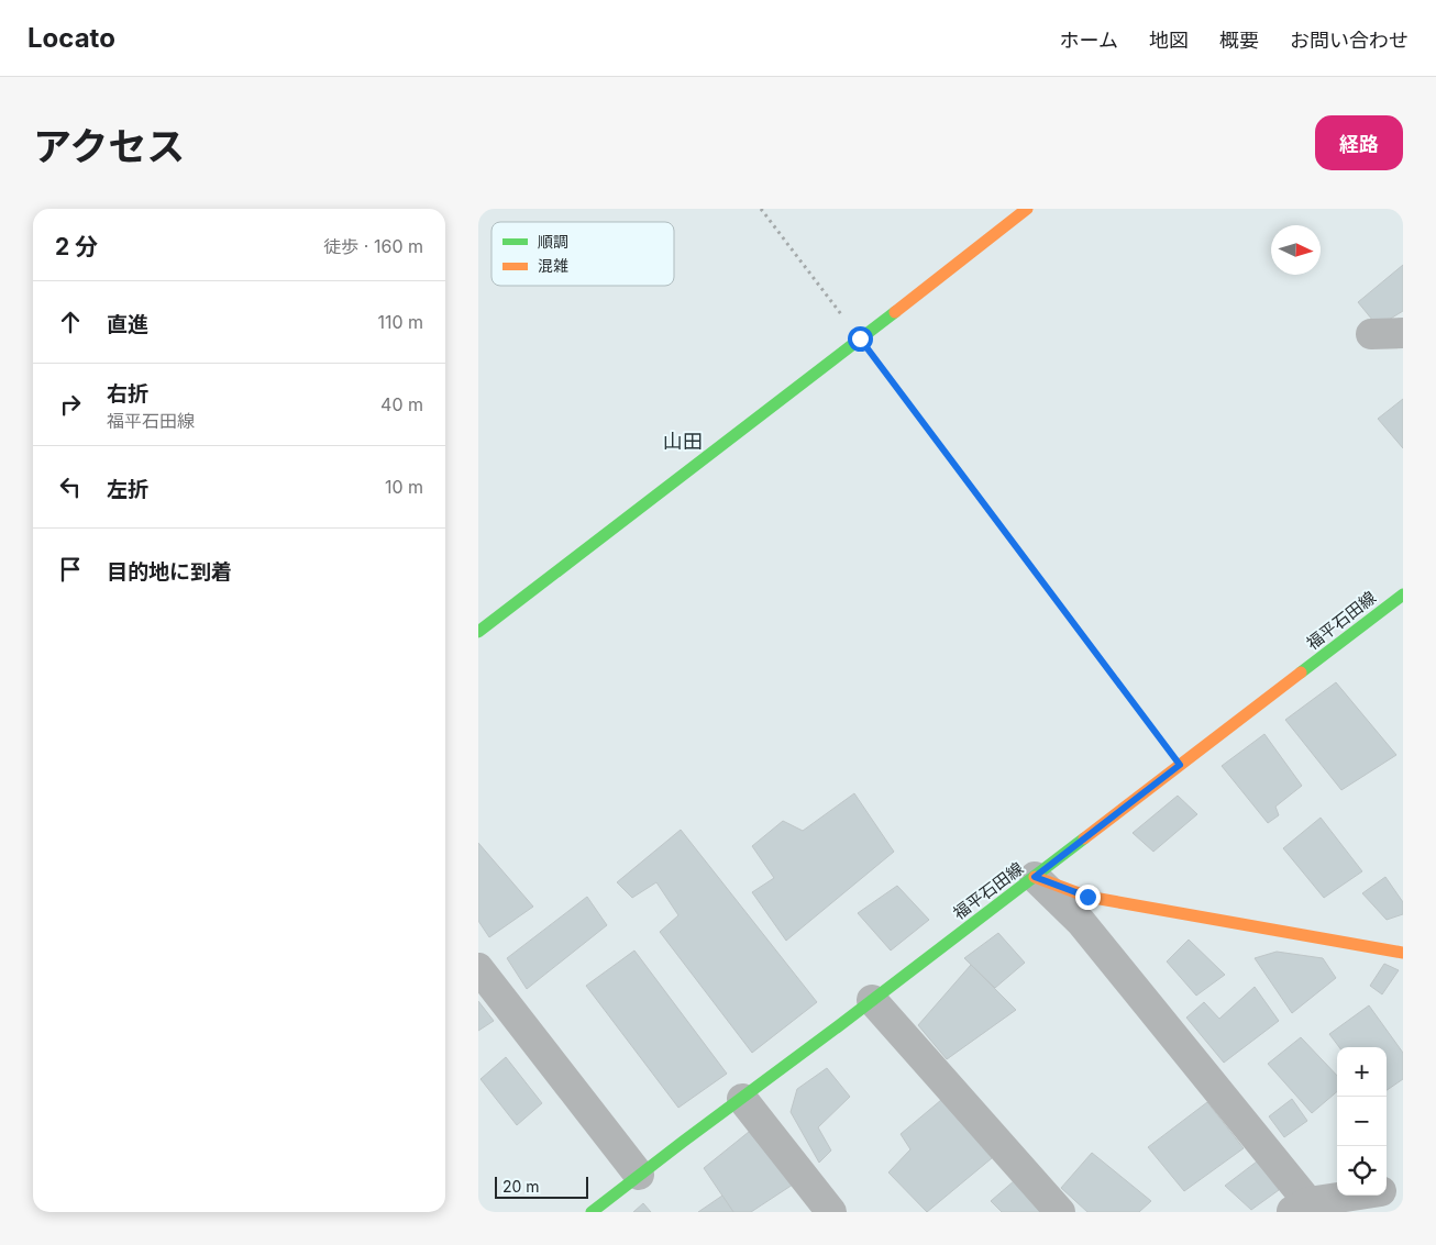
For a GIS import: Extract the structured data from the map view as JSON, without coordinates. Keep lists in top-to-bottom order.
{
  "streets": {
    "street": ["福平石田線"]
  },
  "districts": ["山田"],
  "legend": ["順調", "混雑"],
  "scale_bar": "20 m",
  "north": "right",
  "page": {
    "header": "Locato",
    "nav": [
      "ホーム",
      "地図",
      "概要",
      "お問い合わせ"
    ],
    "title": "アクセス",
    "buttons": "経路",
    "heading": ["2 分", "徒歩 · 160 m"],
    "list": [
      ["直進", "110 m"],
      ["右折", "福平石田線", "40 m"],
      ["左折", "10 m"],
      "目的地に到着"
    ],
    "map_buttons": ["+", "−"],
    "scale": "20 m"
  }
}
